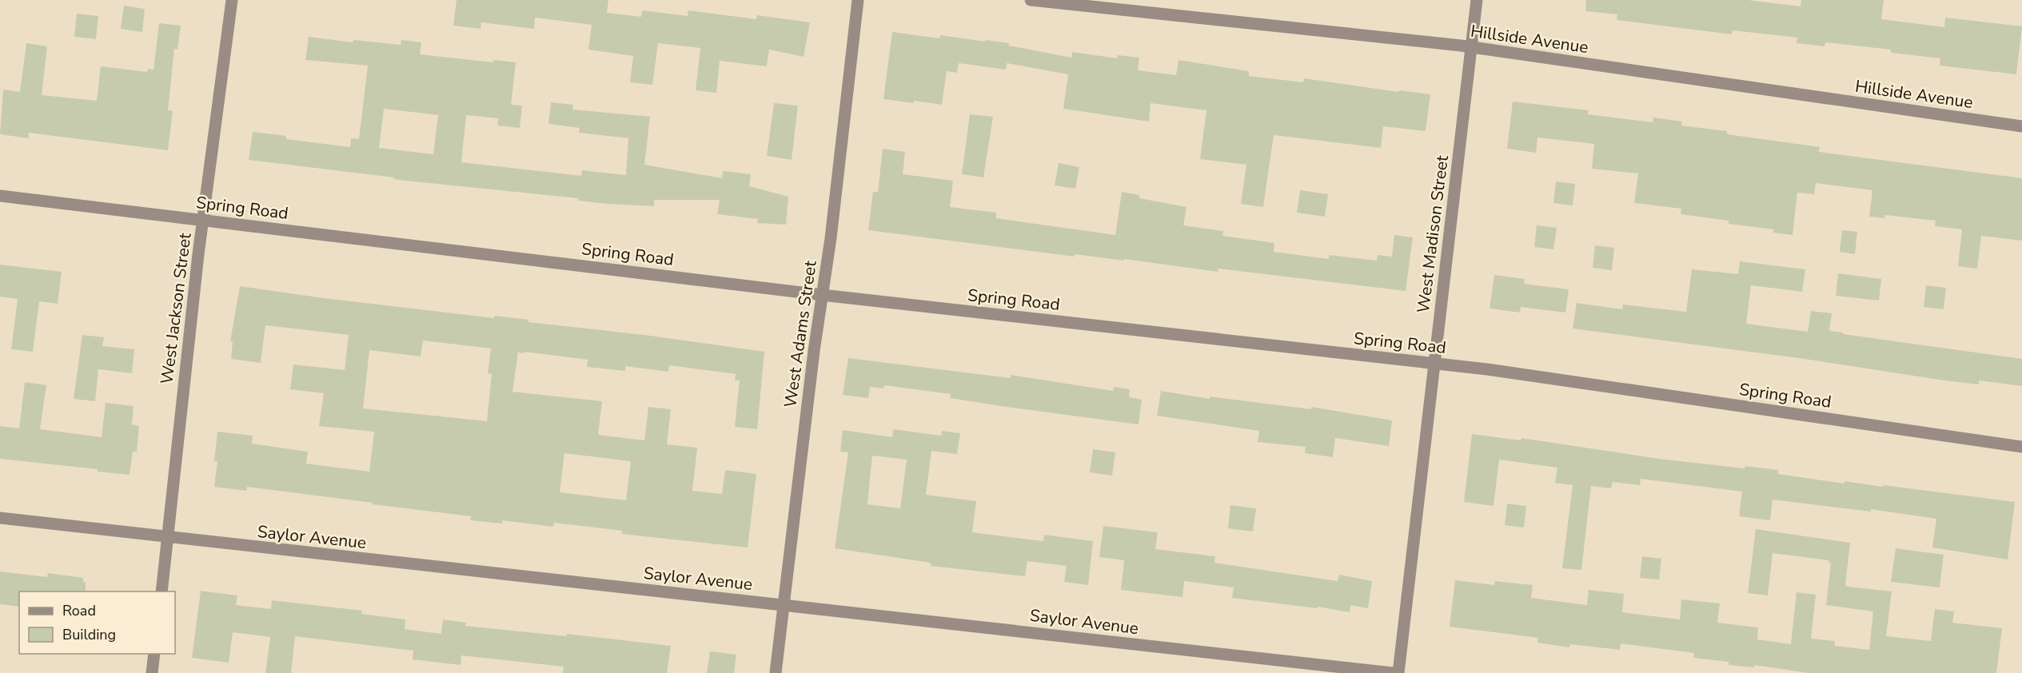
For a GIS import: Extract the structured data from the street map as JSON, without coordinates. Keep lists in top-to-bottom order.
{
  "streets": {
    "street": [
      "Hillside Avenue",
      "Spring Road",
      "West Madison Street",
      "West Jackson Street",
      "West Adams Street",
      "Saylor Avenue"
    ]
  },
  "crossings": [
    ["Hillside Avenue", "West Madison Street"],
    ["Spring Road", "West Madison Street"],
    ["Spring Road", "West Jackson Street"],
    ["Spring Road", "West Adams Street"],
    ["West Jackson Street", "Saylor Avenue"],
    ["West Adams Street", "Saylor Avenue"]
  ],
  "legend": ["Road", "Building"]
}
